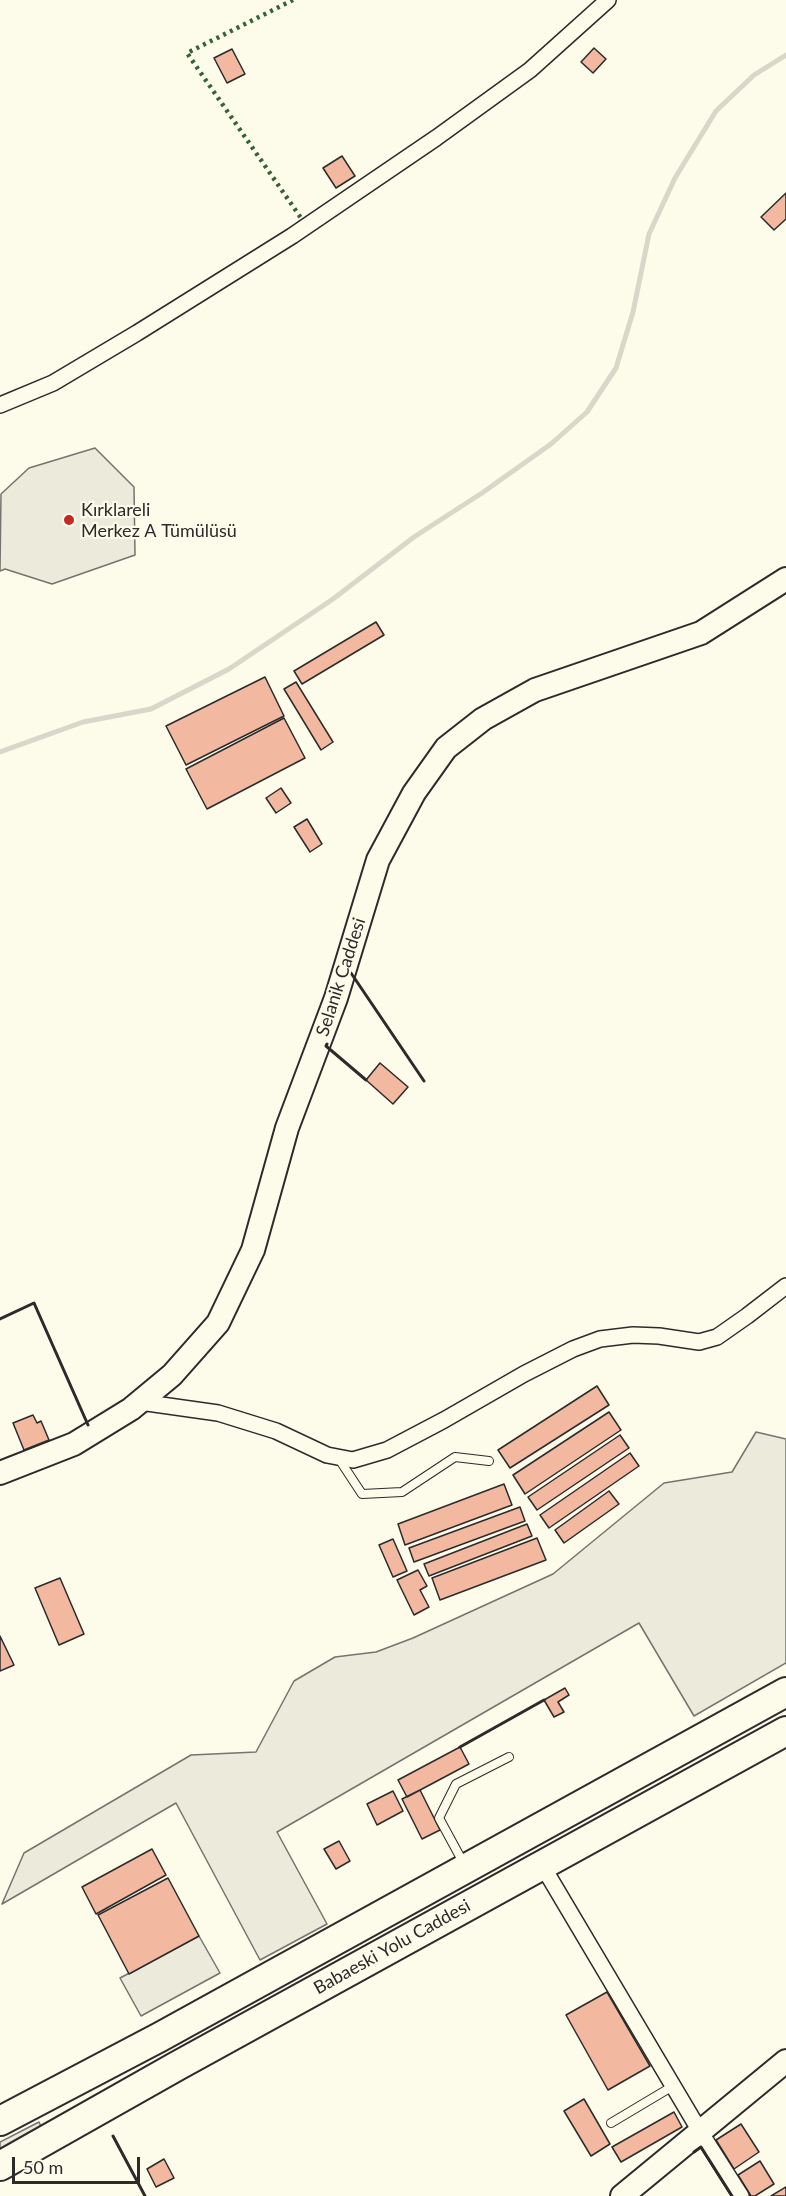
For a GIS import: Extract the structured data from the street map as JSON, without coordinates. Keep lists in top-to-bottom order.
{
  "streets": {
    "highway": ["Babaeski Yolu Caddesi"],
    "street": ["Selanik Caddesi"]
  },
  "places": ["Kırklareli Merkez A Tümülüsü"],
  "scale_bar": "50 m"
}
